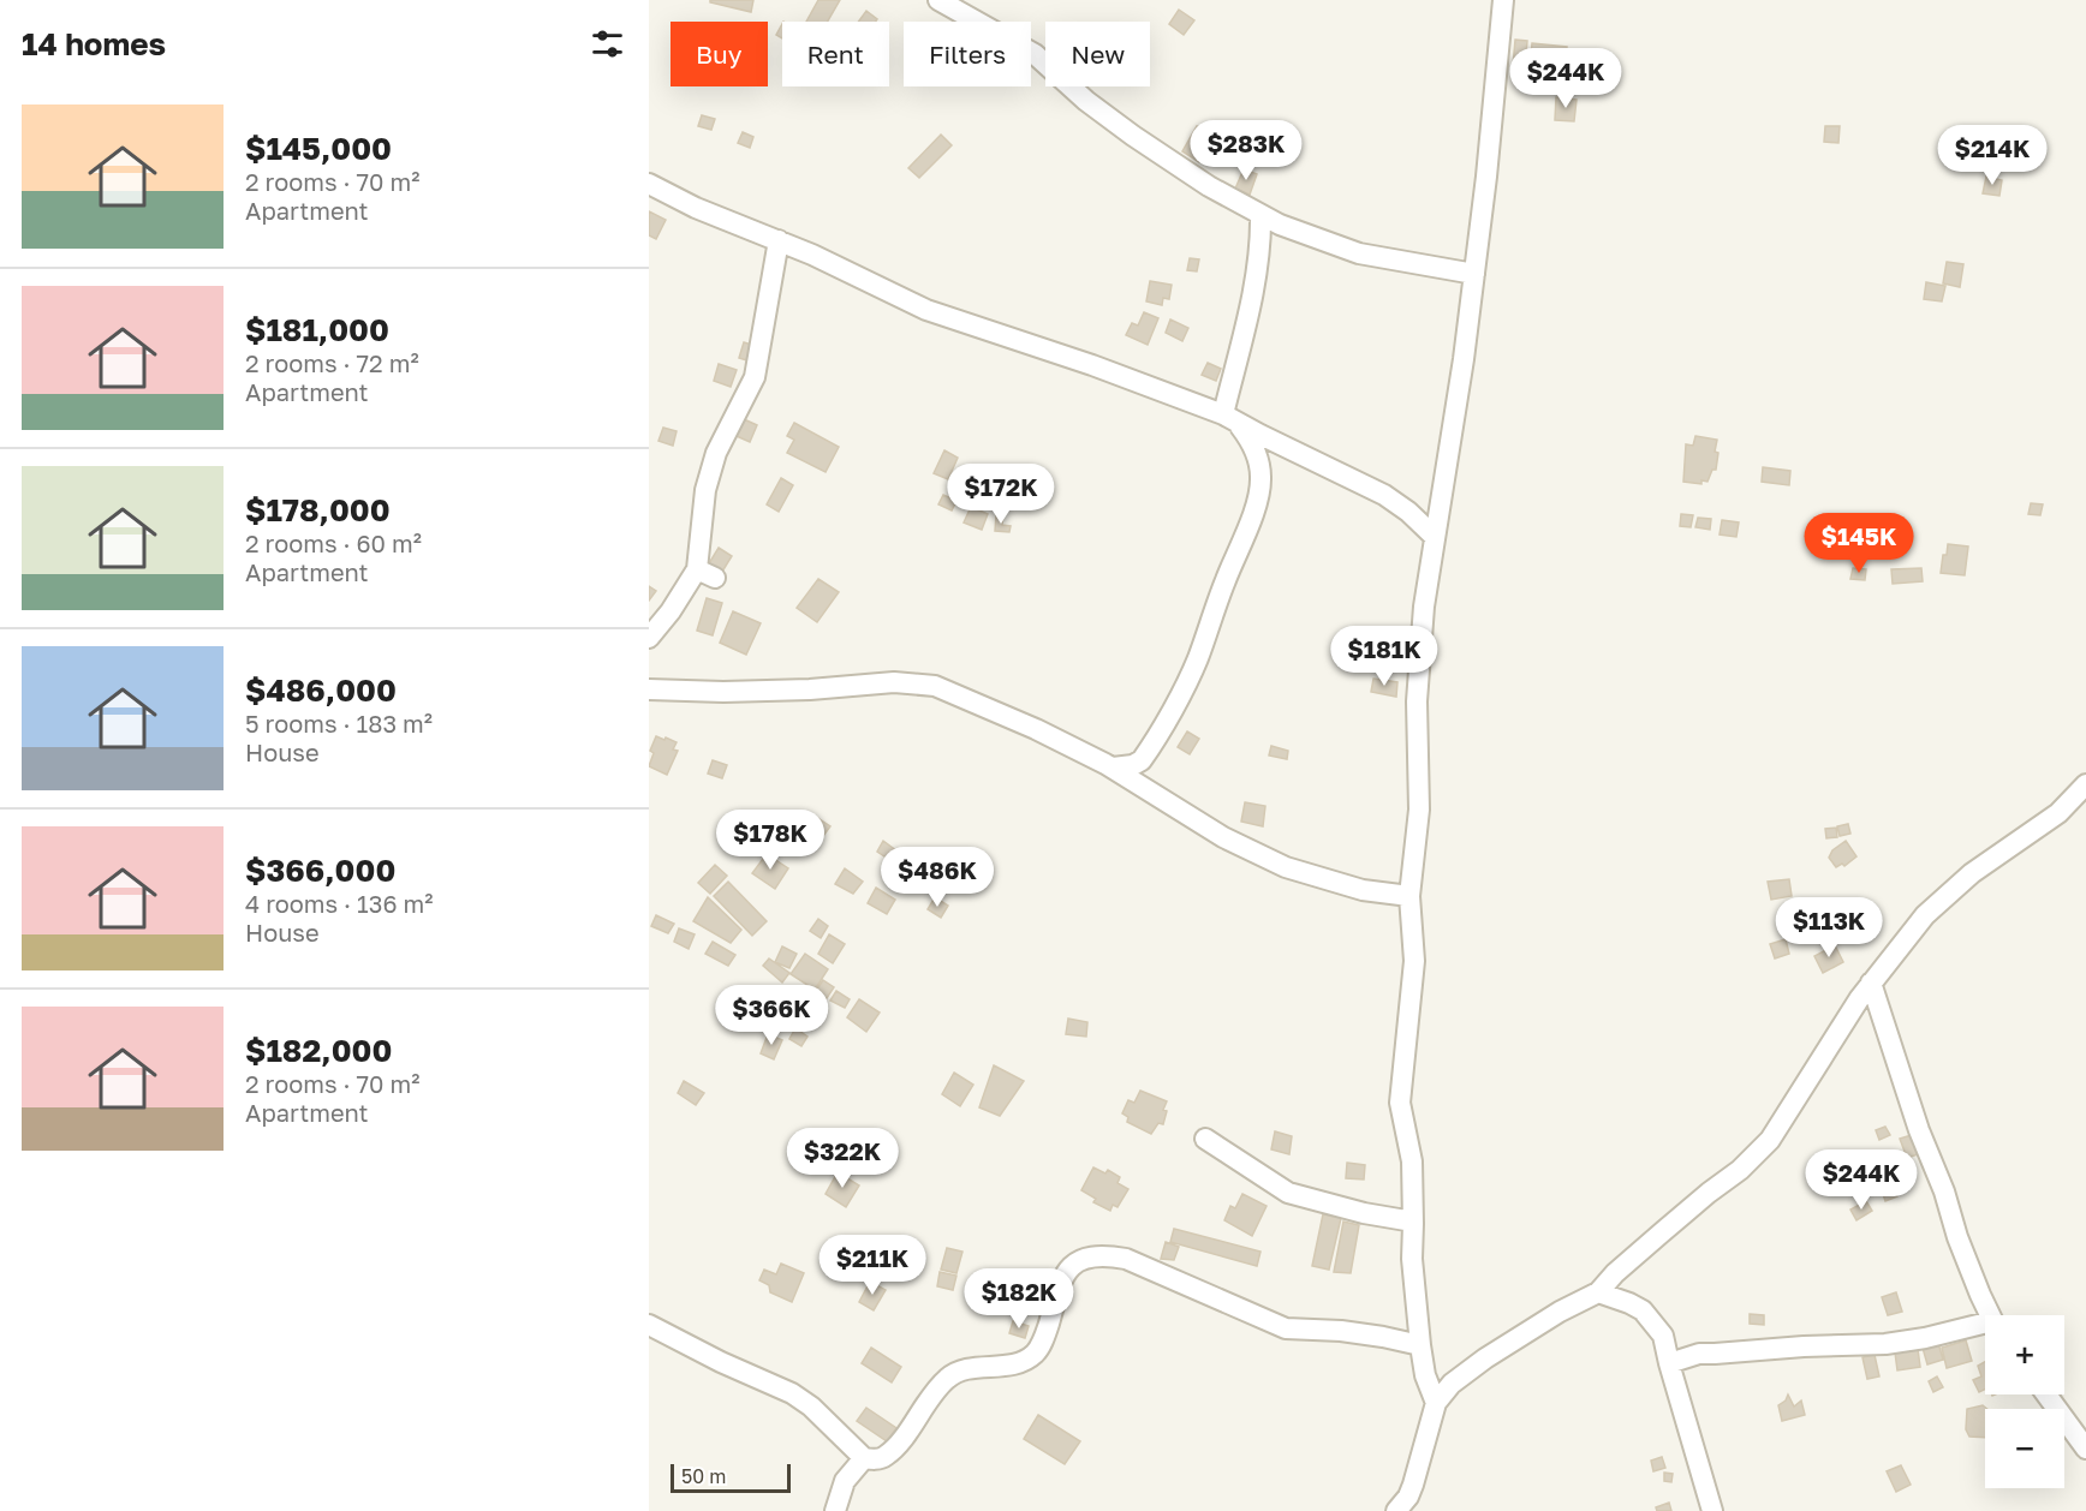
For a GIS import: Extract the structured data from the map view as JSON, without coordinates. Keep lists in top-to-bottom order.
{
  "scale_bar": "50 m",
  "page": {
    "heading": "14 homes",
    "chip": [
      "Buy",
      "Rent",
      "Filters",
      "New"
    ],
    "price": [
      "$244K",
      "$283K",
      "$214K",
      "$172K",
      "$145K",
      "$181K",
      "$178K",
      "$486K",
      "$113K",
      "$366K",
      "$322K",
      "$244K",
      "$211K",
      "$182K"
    ],
    "list": [
      {
        "name": "$145,000",
        "note": "2 rooms · 70 m² · Apartment"
      },
      {
        "name": "$181,000",
        "note": "2 rooms · 72 m² · Apartment"
      },
      {
        "name": "$178,000",
        "note": "2 rooms · 60 m² · Apartment"
      },
      {
        "name": "$486,000",
        "note": "5 rooms · 183 m² · House"
      },
      {
        "name": "$366,000",
        "note": "4 rooms · 136 m² · House"
      },
      {
        "name": "$182,000",
        "note": "2 rooms · 70 m² · Apartment"
      }
    ],
    "map_buttons": ["+", "−"],
    "scale": "50 m"
  }
}
